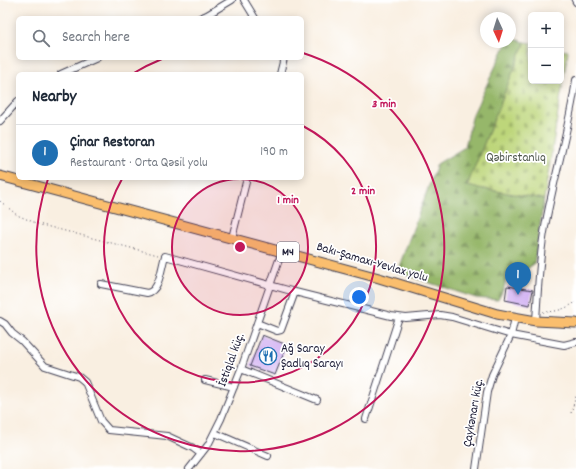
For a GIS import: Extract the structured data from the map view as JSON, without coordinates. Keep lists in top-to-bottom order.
{
  "streets": {
    "highway": ["M4", "Bakı-Şamaxı-Yevlax yolu"],
    "street": ["İstiqlal küç.", "Çaykənarı küç."]
  },
  "crossings": [
    ["Bakı-Şamaxı-Yevlax yolu", "İstiqlal küç."],
    ["Bakı-Şamaxı-Yevlax yolu", "Çaykənarı küç."]
  ],
  "parks": ["Qəbirstanlıq"],
  "places": {
    "restaurant": ["Ağ Saray Şadlıq Sarayı"]
  },
  "north": "bottom",
  "page": {
    "map_buttons": ["+", "−"],
    "search": "Search here",
    "heading": "Nearby",
    "list": [
      {
        "mark": "1",
        "name": "Çinar Restoran",
        "note": "Restaurant · Orta Qəsil yolu",
        "value": "190 m"
      }
    ],
    "pins": "1"
  },
  "rings": ["3 min", "2 min", "1 min"]
}
